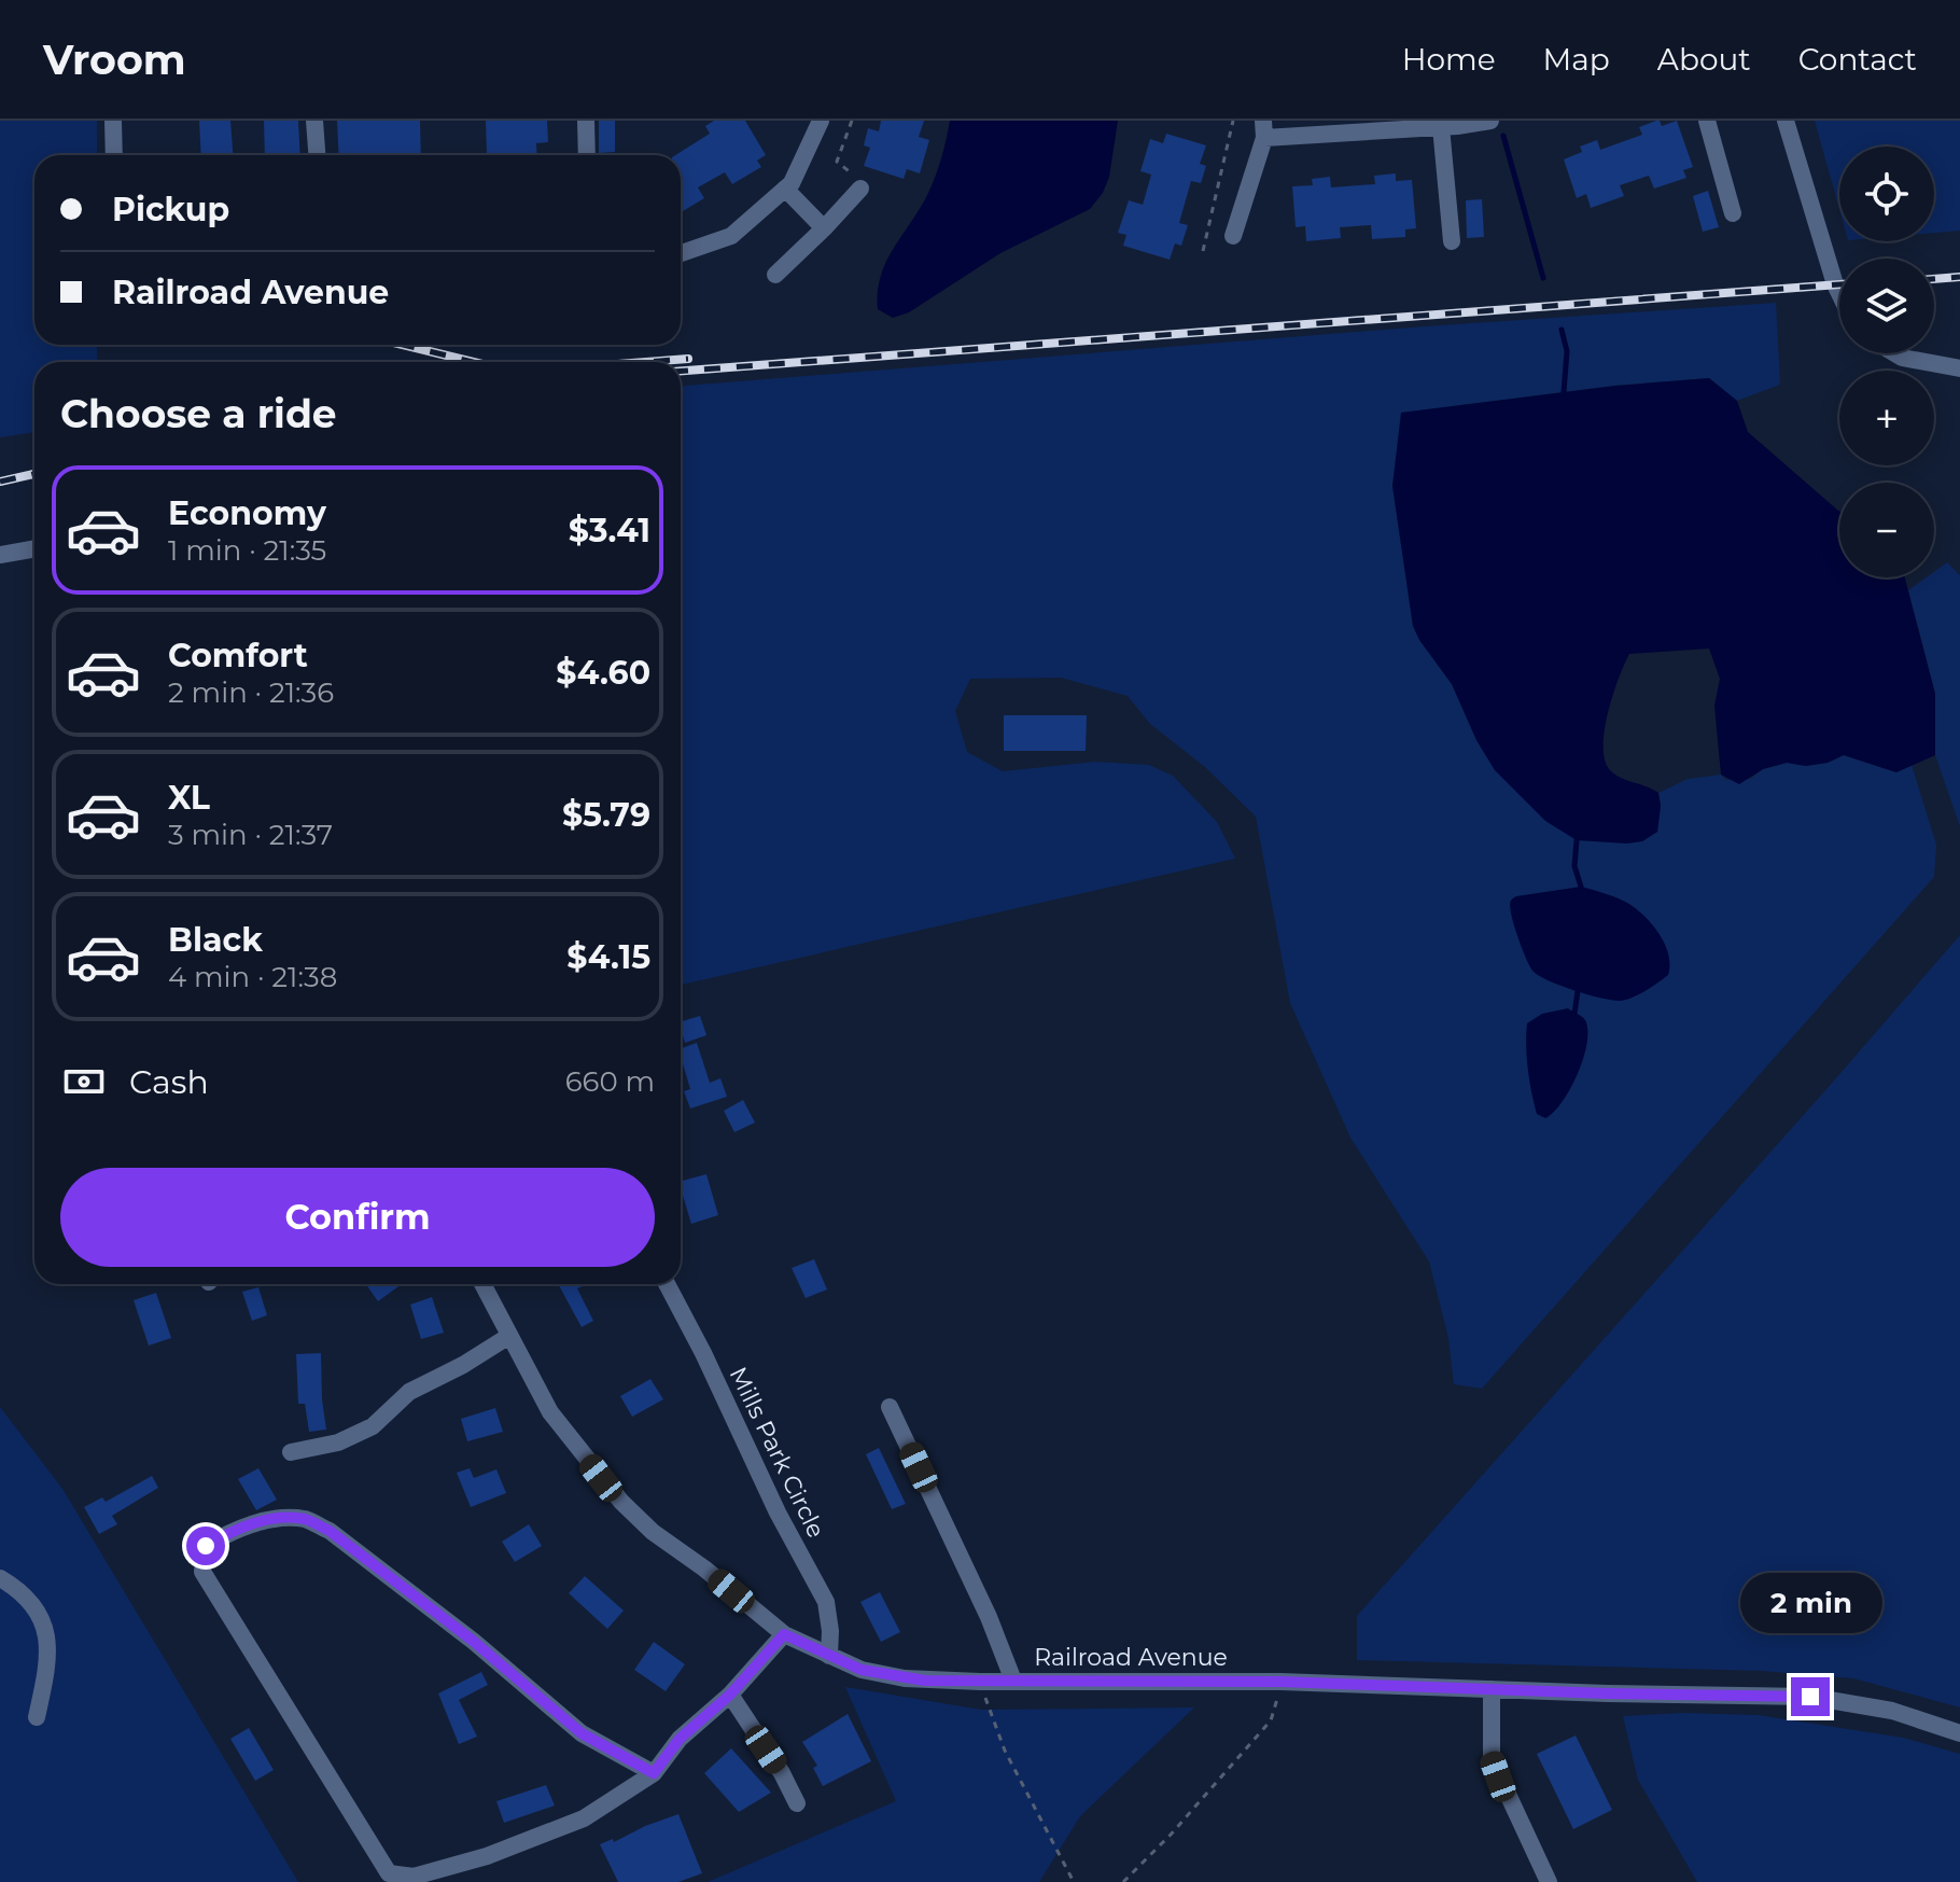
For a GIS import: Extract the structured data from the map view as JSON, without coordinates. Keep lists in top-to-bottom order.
{
  "streets": {
    "street": ["Mills Park Circle", "Railroad Avenue"]
  },
  "crossings": [
    ["Mills Park Circle", "Railroad Avenue"]
  ],
  "page": {
    "header": "Vroom",
    "nav": [
      "Home",
      "Map",
      "About",
      "Contact"
    ],
    "map_buttons": ["+", "−"],
    "banner": ["Pickup", "Railroad Avenue"],
    "heading": "Choose a ride",
    "list": [
      {
        "name": "Economy",
        "note": "1 min · 21:35",
        "value": "$3.41"
      },
      {
        "name": "Comfort",
        "note": "2 min · 21:36",
        "value": "$4.60"
      },
      {
        "name": "XL",
        "note": "3 min · 21:37",
        "value": "$5.79"
      },
      {
        "name": "Black",
        "note": "4 min · 21:38",
        "value": "$4.15"
      }
    ],
    "pay": ["Cash", "660 m"],
    "buttons": "Confirm",
    "bubble": "2 min"
  }
}
